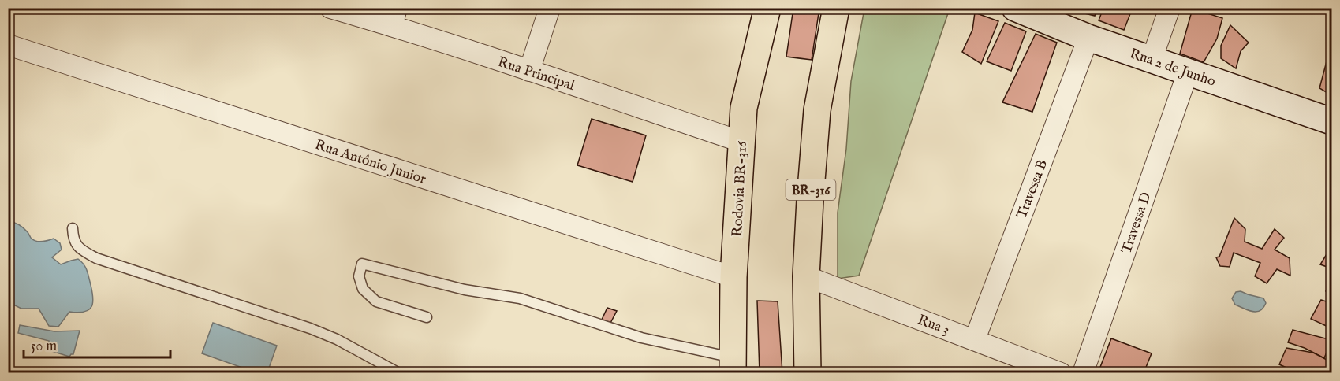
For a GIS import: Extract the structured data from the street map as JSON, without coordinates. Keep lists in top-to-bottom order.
{
  "streets": {
    "highway": ["Rodovia BR-316", "BR-316"],
    "street": [
      "Rua 2 de Junho",
      "Rua Principal",
      "Rua Antônio Junior",
      "Travessa B",
      "Travessa D",
      "Rua 3"
    ]
  },
  "crossings": [
    ["Rua 2 de Junho", "Travessa B"],
    ["Rua 2 de Junho", "Travessa D"],
    ["Rua Principal", "Rodovia BR-316"],
    ["Rua Antônio Junior", "Rodovia BR-316"],
    ["Travessa B", "Rua 3"],
    ["BR-316", "Rua 3"]
  ],
  "scale_bar": "50 m"
}
